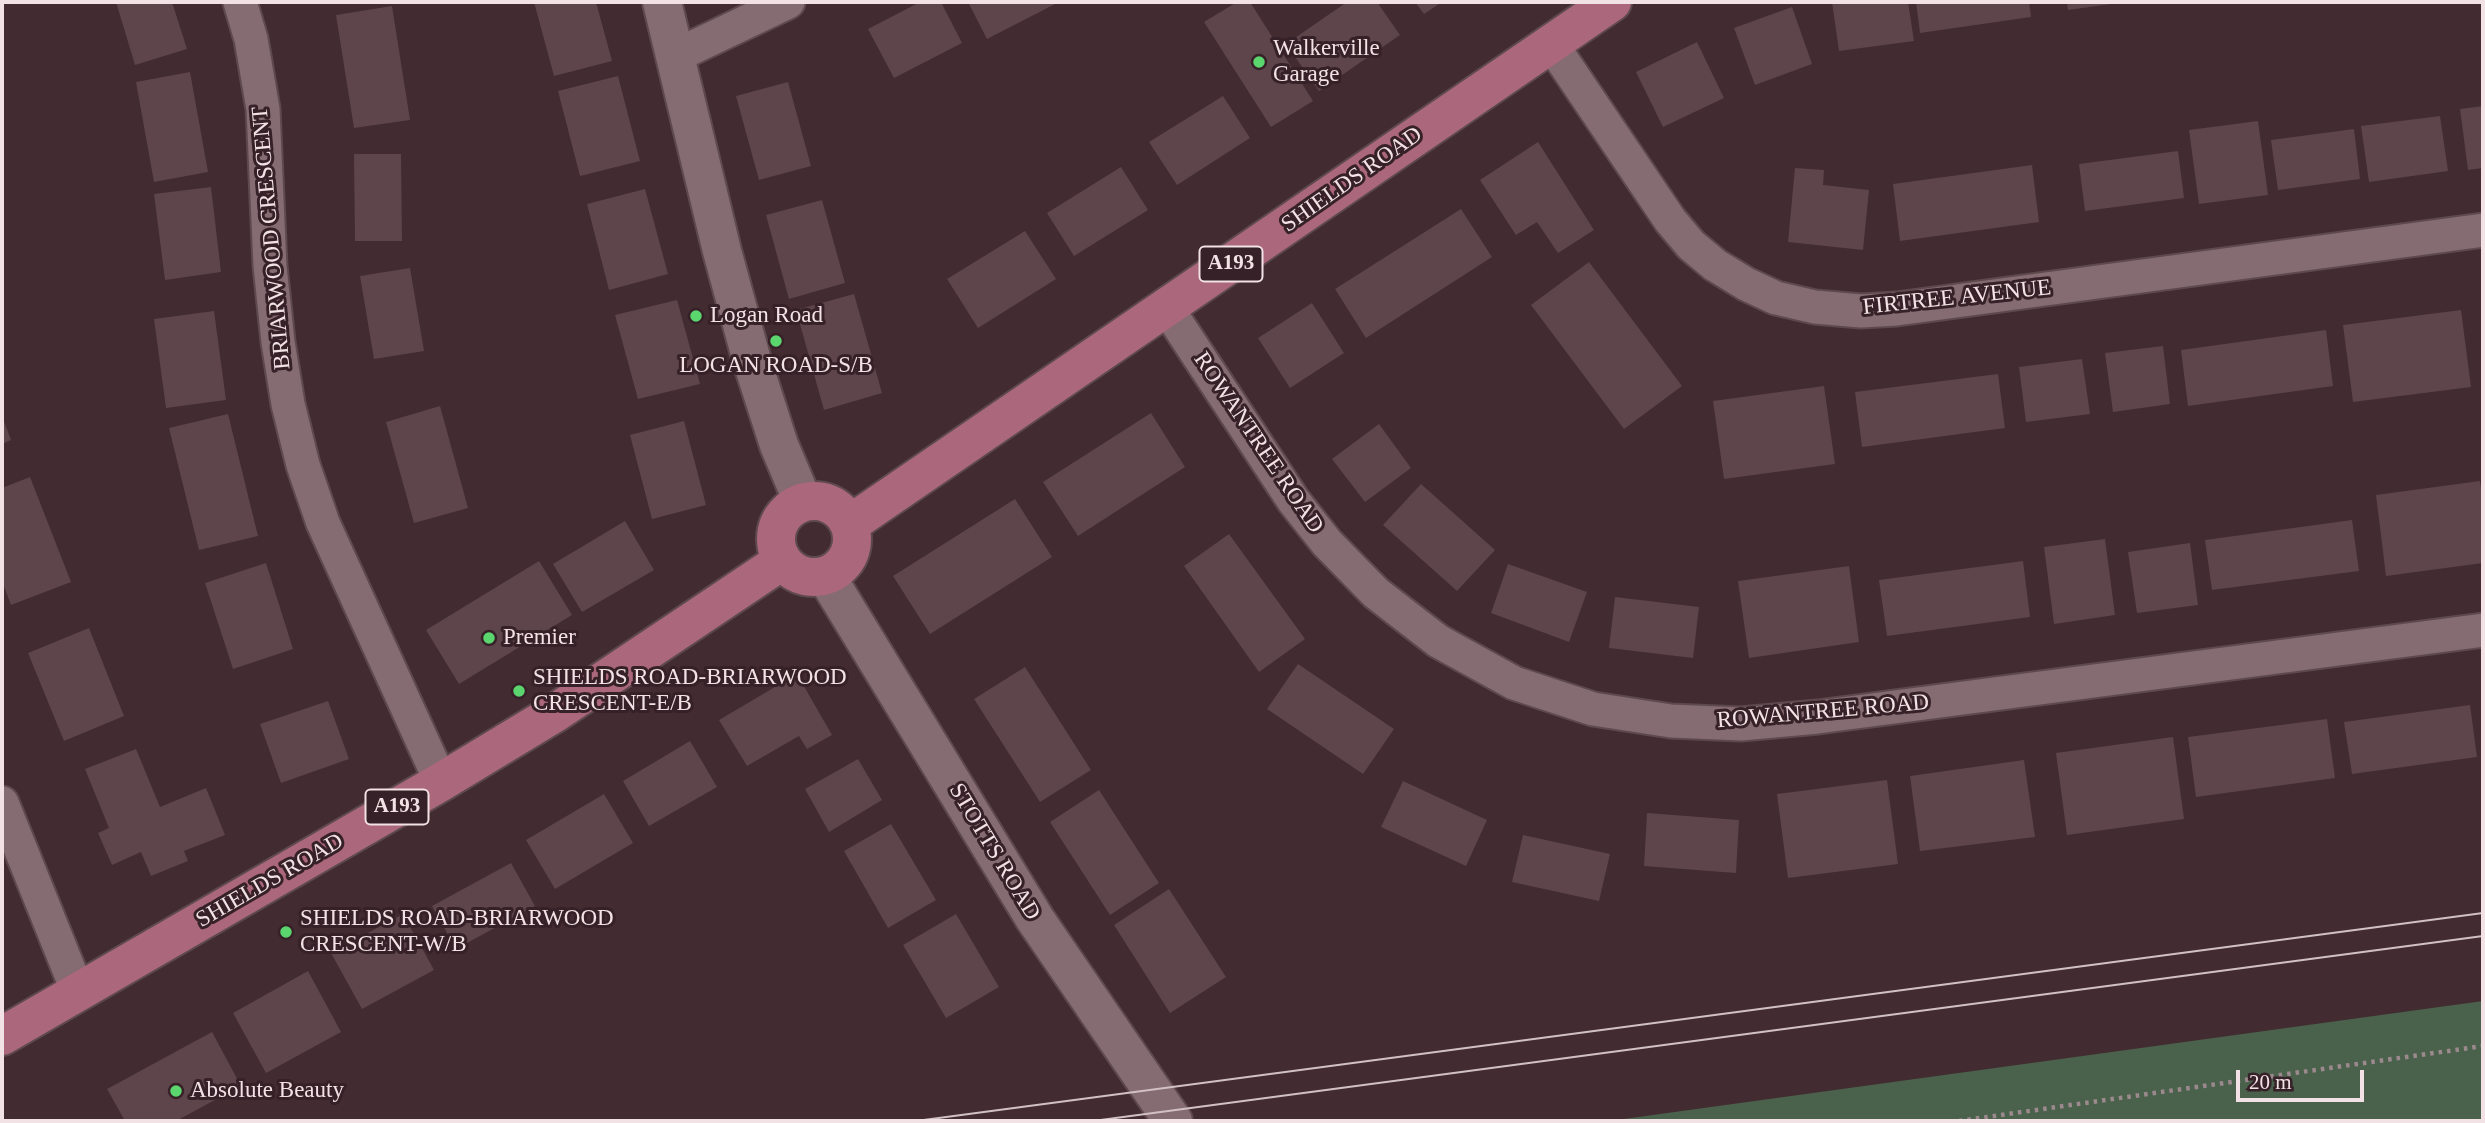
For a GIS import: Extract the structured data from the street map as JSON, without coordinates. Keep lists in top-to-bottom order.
{
  "streets": {
    "main road": ["SHIELDS ROAD", "A193"],
    "street": [
      "BRIARWOOD CRESCENT",
      "FIRTREE AVENUE",
      "ROWANTREE ROAD",
      "STOTTS ROAD"
    ]
  },
  "crossings": [
    ["SHIELDS ROAD", "BRIARWOOD CRESCENT"],
    ["SHIELDS ROAD", "FIRTREE AVENUE"],
    ["SHIELDS ROAD", "ROWANTREE ROAD"],
    ["SHIELDS ROAD", "STOTTS ROAD"]
  ],
  "places": [
    "Walkerville Garage",
    "Logan Road",
    "LOGAN ROAD-S/B",
    "Premier",
    "SHIELDS ROAD-BRIARWOOD CRESCENT-E/B",
    "SHIELDS ROAD-BRIARWOOD CRESCENT-W/B",
    "Absolute Beauty"
  ],
  "scale_bar": "20 m"
}
